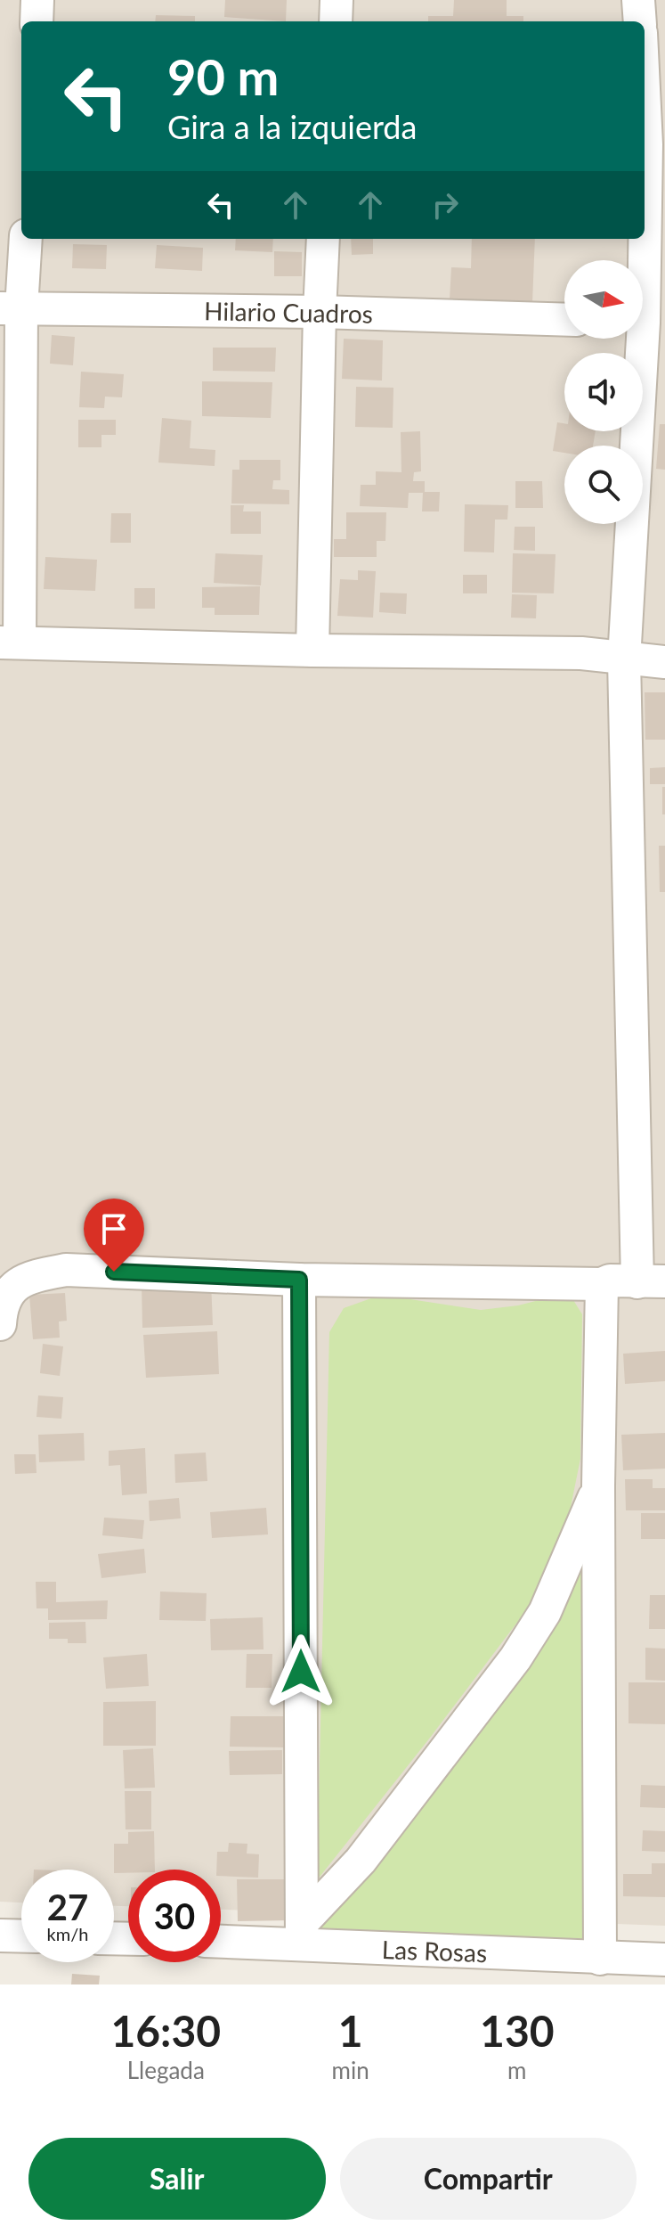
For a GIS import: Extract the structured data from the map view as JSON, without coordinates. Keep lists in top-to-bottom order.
{
  "streets": {
    "street": ["Hilario Cuadros", "Las Rosas"]
  },
  "north": "right",
  "page": {
    "turn": ["90 m", "Gira a la izquierda"],
    "speed": "27 km/h",
    "limit": "30",
    "eta": [
      "16:30",
      "Llegada",
      "1",
      "min",
      "130",
      "m"
    ],
    "buttons": ["Salir", "Compartir"]
  }
}
